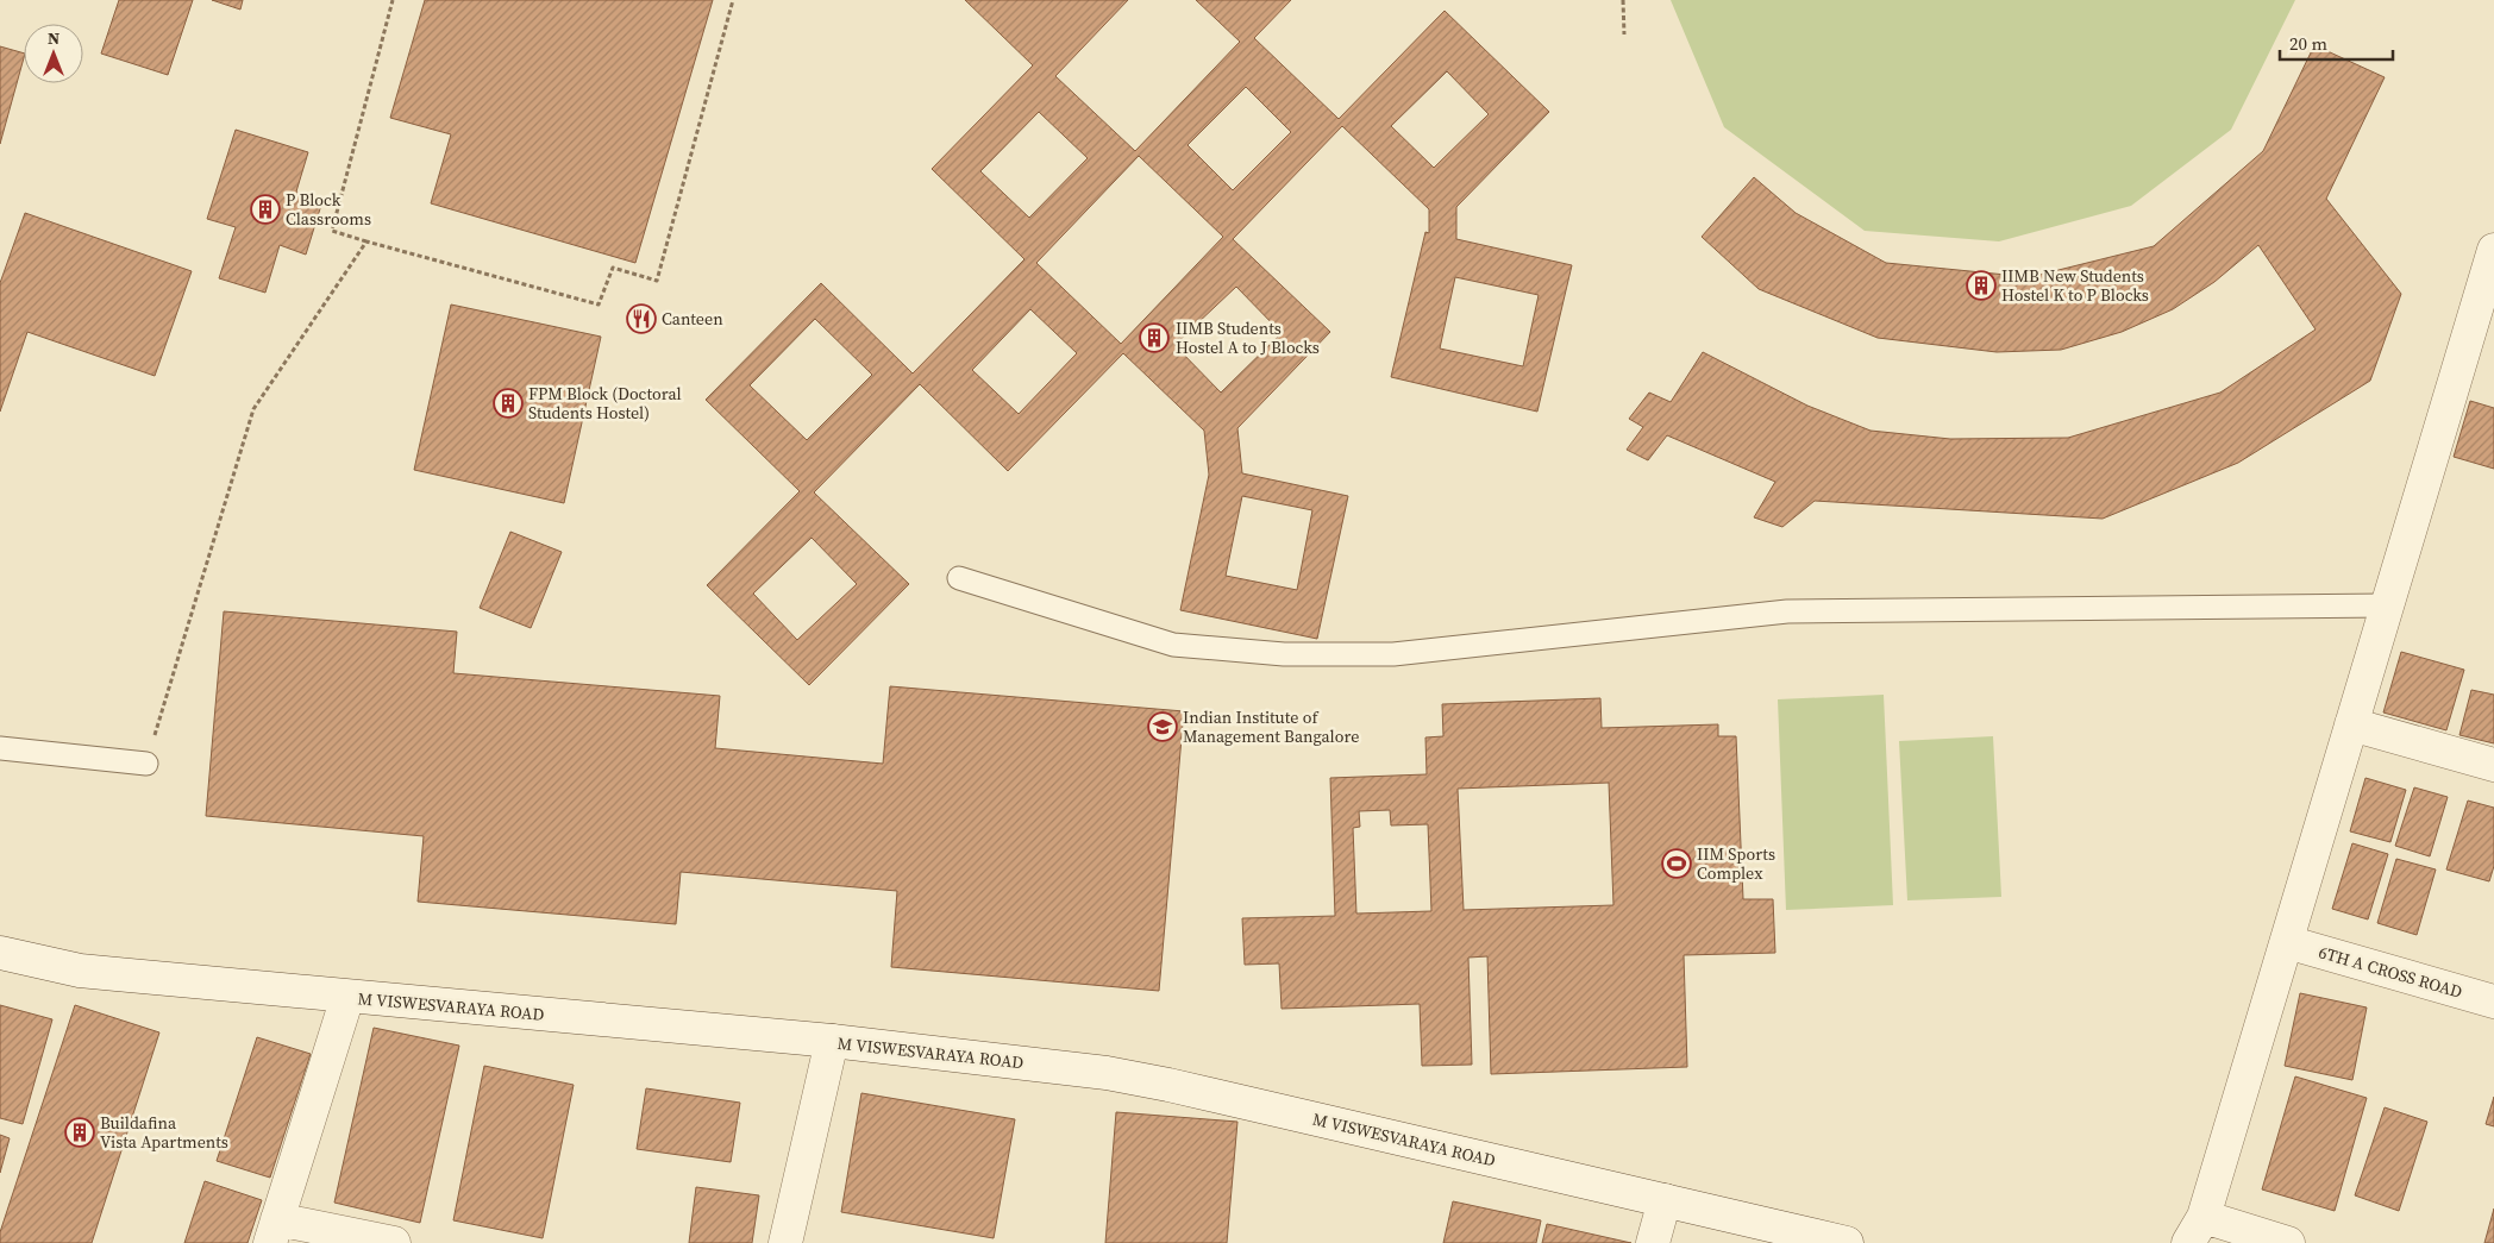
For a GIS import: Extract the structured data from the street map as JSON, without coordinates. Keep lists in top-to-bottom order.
{
  "streets": {
    "street": ["6TH A CROSS ROAD", "M VISWESVARAYA ROAD"]
  },
  "places": {
    "building": [
      "P Block Classrooms",
      "IIMB New Students Hostel K to P Blocks",
      "IIMB Students Hostel A to J Blocks",
      "FPM Block (Doctoral Students Hostel)",
      "Buildafina Vista Apartments"
    ],
    "restaurant": ["Canteen"],
    "school or university": ["Indian Institute of Management Bangalore"],
    "sports": ["IIM Sports Complex"]
  },
  "scale_bar": "20 m",
  "north": "top"
}
